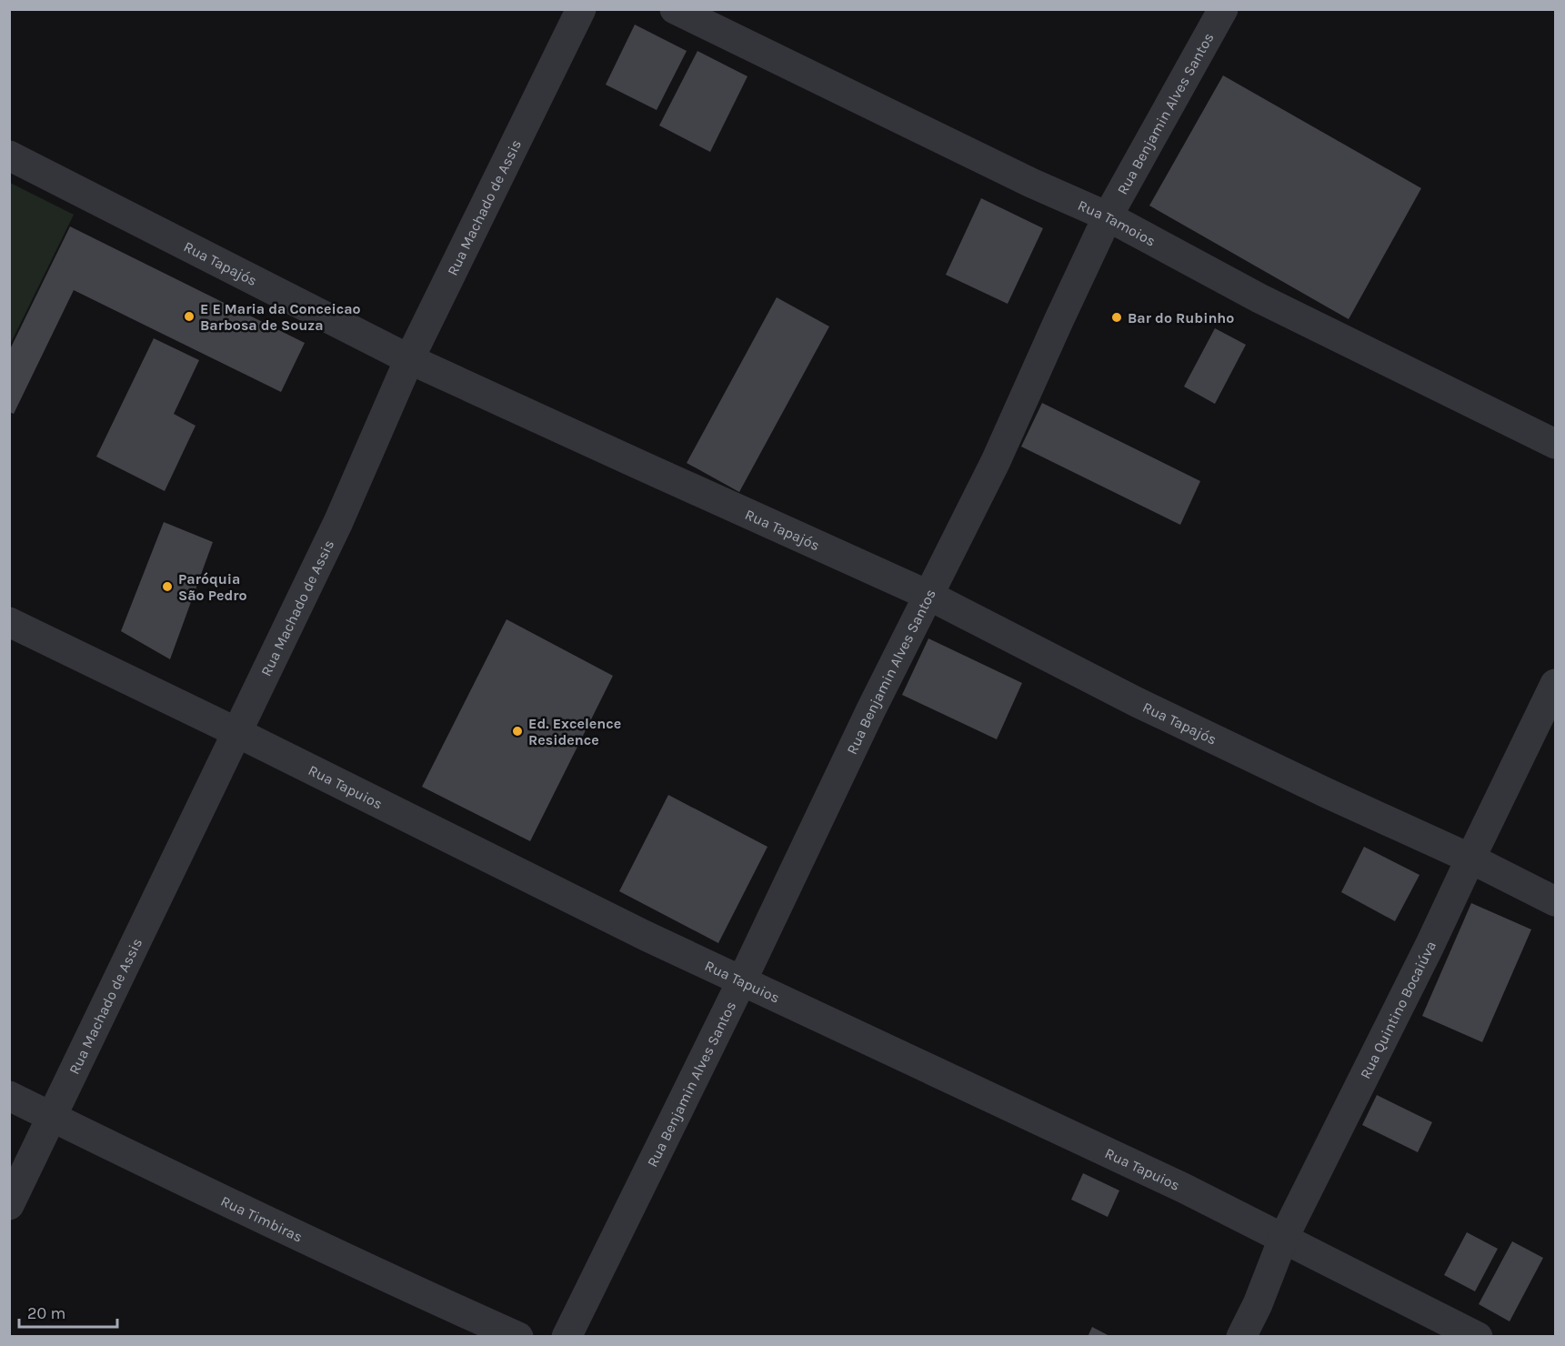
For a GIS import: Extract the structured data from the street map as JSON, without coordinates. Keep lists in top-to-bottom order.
{
  "streets": {
    "street": [
      "Rua Benjamin Alves Santos",
      "Rua Machado de Assis",
      "Rua Tamoios",
      "Rua Tapajós",
      "Rua Tapuios",
      "Rua Quintino Bocaiúva",
      "Rua Timbiras"
    ]
  },
  "crossings": [
    ["Rua Benjamin Alves Santos", "Rua Tamoios"],
    ["Rua Benjamin Alves Santos", "Rua Tapajós"],
    ["Rua Benjamin Alves Santos", "Rua Tapuios"],
    ["Rua Machado de Assis", "Rua Tapajós"],
    ["Rua Machado de Assis", "Rua Tapuios"],
    ["Rua Machado de Assis", "Rua Timbiras"],
    ["Rua Tapajós", "Rua Quintino Bocaiúva"],
    ["Rua Tapuios", "Rua Quintino Bocaiúva"]
  ],
  "places": [
    "E E Maria da Conceicao Barbosa de Souza",
    "Bar do Rubinho",
    "Paróquia São Pedro",
    "Ed. Excelence Residence"
  ],
  "scale_bar": "20 m"
}
